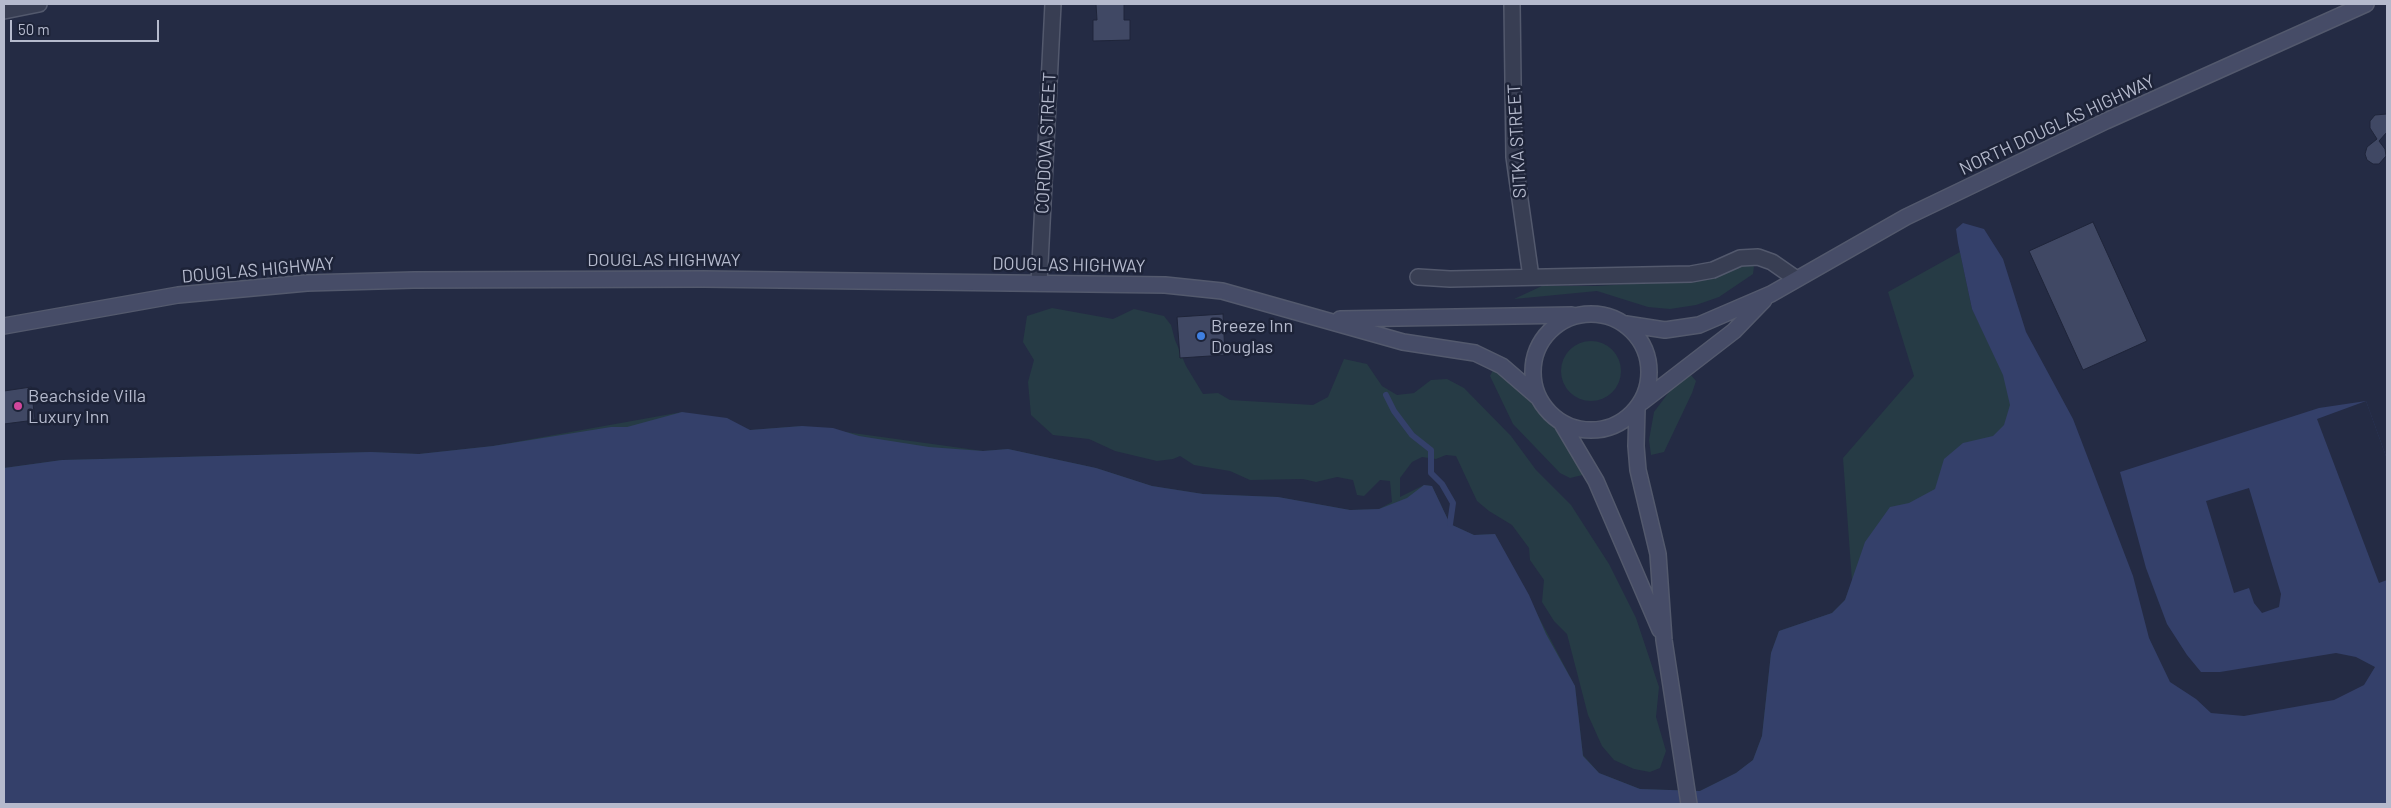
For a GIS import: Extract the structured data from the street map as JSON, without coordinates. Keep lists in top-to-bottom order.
{
  "streets": {
    "main road": ["NORTH DOUGLAS HIGHWAY", "DOUGLAS HIGHWAY"],
    "street": ["SITKA STREET", "CORDOVA STREET"]
  },
  "crossings": [
    ["CORDOVA STREET", "DOUGLAS HIGHWAY"]
  ],
  "places": ["Breeze Inn Douglas", "Beachside Villa Luxury Inn"],
  "scale_bar": "50 m"
}
